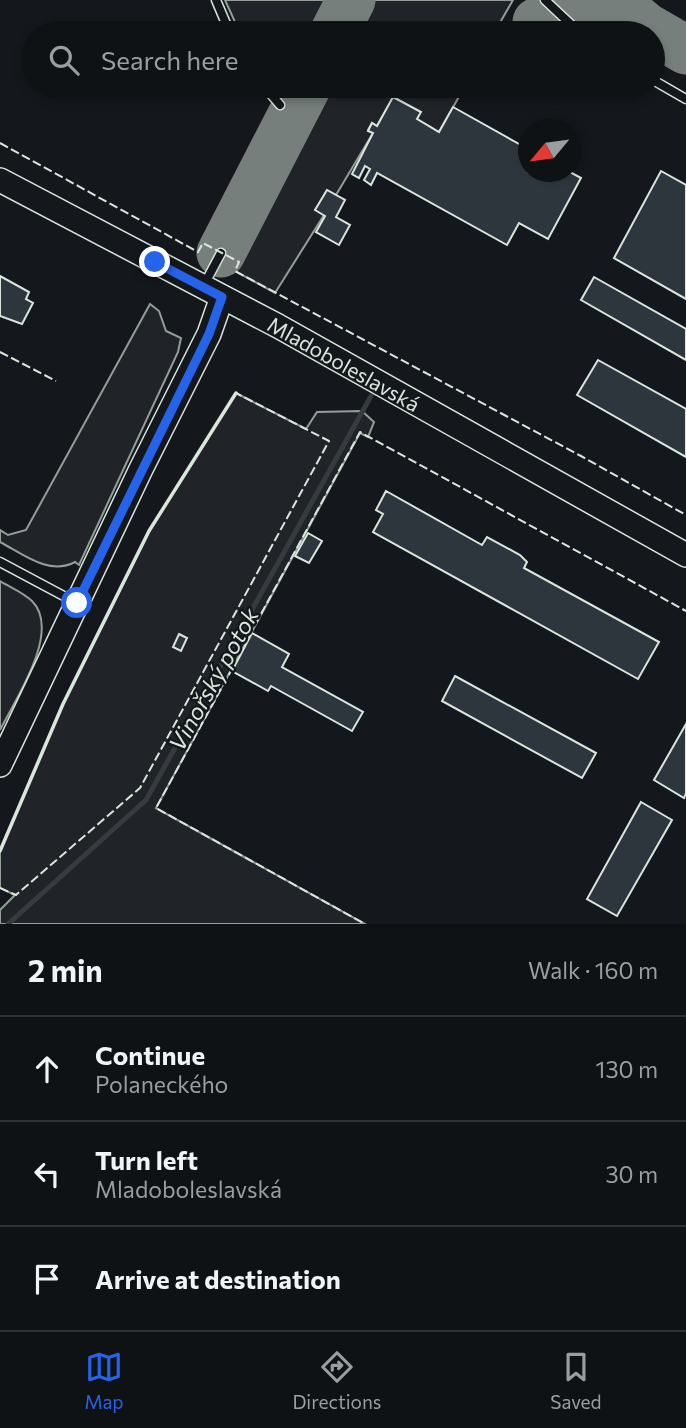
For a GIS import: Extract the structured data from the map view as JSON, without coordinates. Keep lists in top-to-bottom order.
{
  "streets": {
    "main road": ["Mladoboleslavská"]
  },
  "water": ["Vinořský potok"],
  "north": "bottom left",
  "page": {
    "search": "Search here",
    "heading": ["2 min", "Walk · 160 m"],
    "list": [
      ["Continue", "Polaneckého", "130 m"],
      ["Turn left", "Mladoboleslavská", "30 m"],
      "Arrive at destination"
    ],
    "nav": ["Map", "Directions", "Saved"]
  }
}
